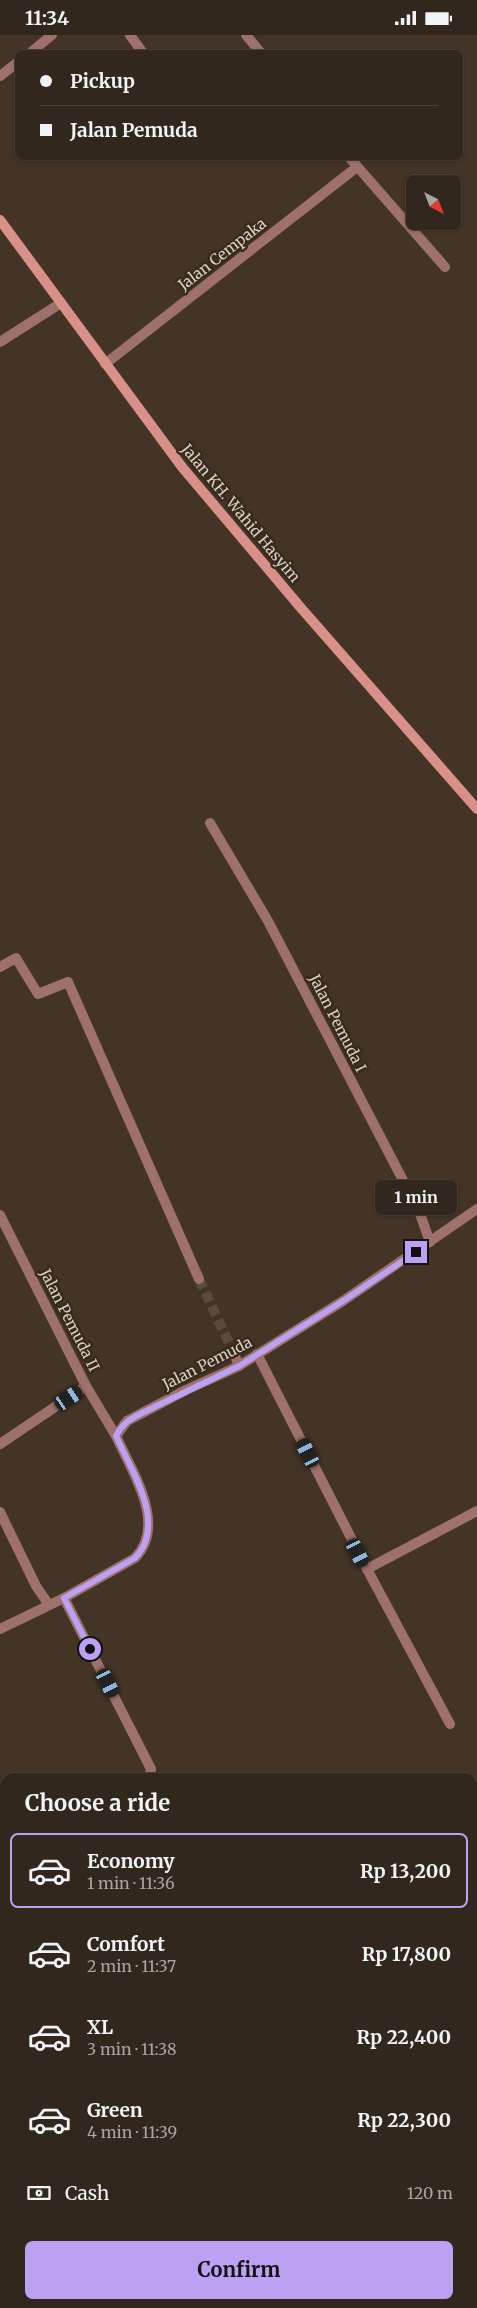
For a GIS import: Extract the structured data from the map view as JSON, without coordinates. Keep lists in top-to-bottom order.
{
  "streets": {
    "street": [
      "Jalan Cempaka",
      "Jalan KH. Wahid Hasyim",
      "Jalan Pemuda I",
      "Jalan Pemuda II",
      "Jalan Pemuda"
    ]
  },
  "crossings": [
    ["Jalan Cempaka", "Jalan KH. Wahid Hasyim"],
    ["Jalan Pemuda I", "Jalan Pemuda"],
    ["Jalan Pemuda II", "Jalan Pemuda"]
  ],
  "north": "bottom right",
  "page": {
    "status": "11:34",
    "banner": ["Pickup", "Jalan Pemuda"],
    "bubble": "1 min",
    "heading": "Choose a ride",
    "list": [
      {
        "name": "Economy",
        "note": "1 min · 11:36",
        "value": "Rp 13,200"
      },
      {
        "name": "Comfort",
        "note": "2 min · 11:37",
        "value": "Rp 17,800"
      },
      {
        "name": "XL",
        "note": "3 min · 11:38",
        "value": "Rp 22,400"
      },
      {
        "name": "Green",
        "note": "4 min · 11:39",
        "value": "Rp 22,300"
      }
    ],
    "pay": ["Cash", "120 m"],
    "buttons": "Confirm"
  }
}
